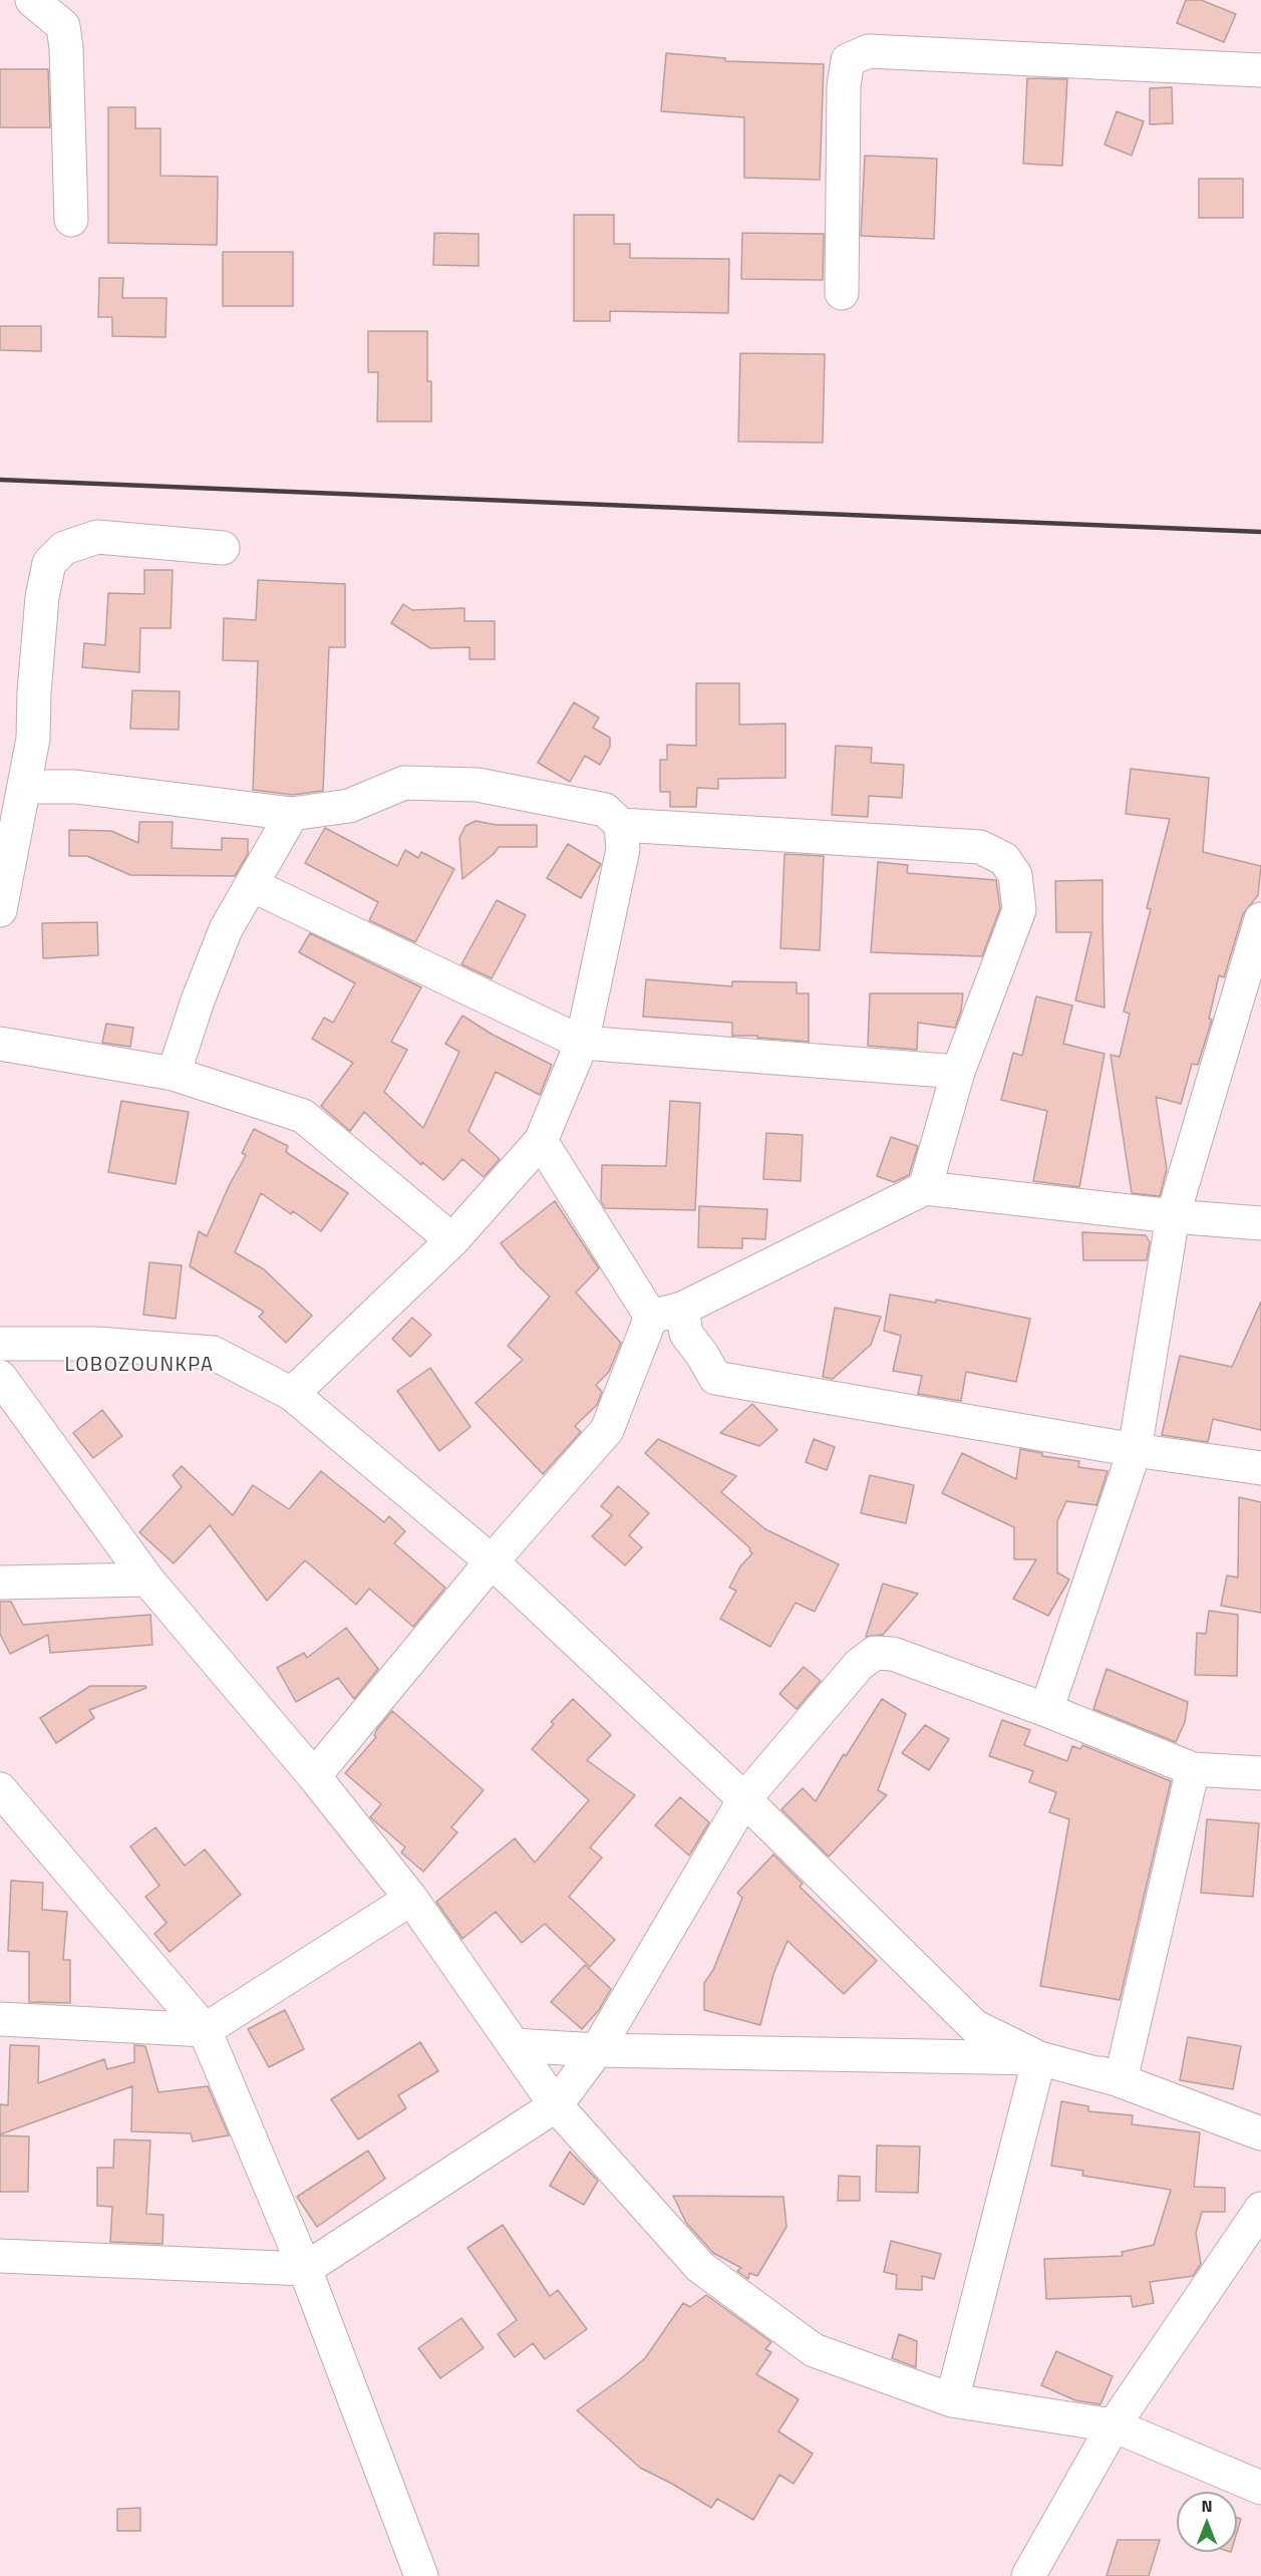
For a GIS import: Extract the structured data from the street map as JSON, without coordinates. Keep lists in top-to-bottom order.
{
  "districts": ["LOBOZOUNKPA"],
  "north": "top"
}
